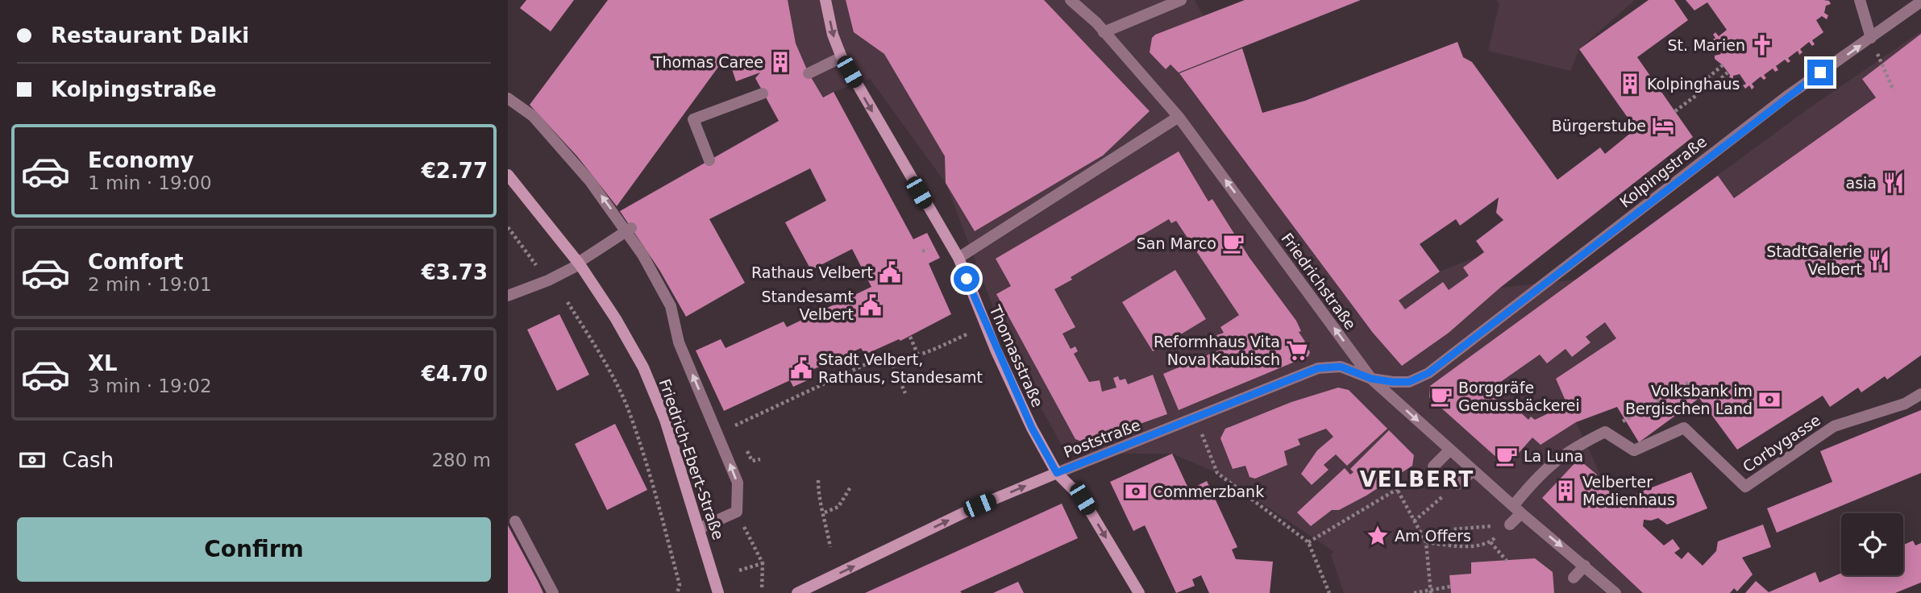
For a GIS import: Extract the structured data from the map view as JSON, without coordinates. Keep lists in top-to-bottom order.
{
  "streets": {
    "street": [
      "Kolpingstraße",
      "Friedrichstraße",
      "Thomasstraße",
      "Poststraße",
      "Corbygasse",
      "Friedrich-Ebert-Straße"
    ]
  },
  "crossings": [
    ["Kolpingstraße", "Poststraße"],
    ["Friedrichstraße", "Poststraße"],
    ["Thomasstraße", "Poststraße"]
  ],
  "one_way": ["Kolpingstraße", "Thomasstraße", "Poststraße"],
  "districts": ["VELBERT"],
  "places": {
    "church": ["St. Marien"],
    "building": ["Thomas Caree", "Kolpinghaus", "Velberter Medienhaus"],
    "hotel": ["Bürgerstube"],
    "restaurant": ["asia", "StadtGalerie Velbert"],
    "cafe": ["San Marco", "Borggräfe Genussbäckerei", "La Luna"],
    "public building": ["Rathaus Velbert", "Standesamt Velbert", "Stadt Velbert, Rathaus, Standesamt"],
    "supermarket": ["Reformhaus Vita Nova Kaubisch"],
    "bank": ["Volksbank im Bergischen Land", "Commerzbank"],
    "place": ["Am Offers"]
  },
  "page": {
    "banner": ["Restaurant Dalki", "Kolpingstraße"],
    "list": [
      {
        "name": "Economy",
        "note": "1 min · 19:00",
        "value": "€2.77"
      },
      {
        "name": "Comfort",
        "note": "2 min · 19:01",
        "value": "€3.73"
      },
      {
        "name": "XL",
        "note": "3 min · 19:02",
        "value": "€4.70"
      }
    ],
    "pay": ["Cash", "280 m"],
    "buttons": "Confirm"
  }
}
